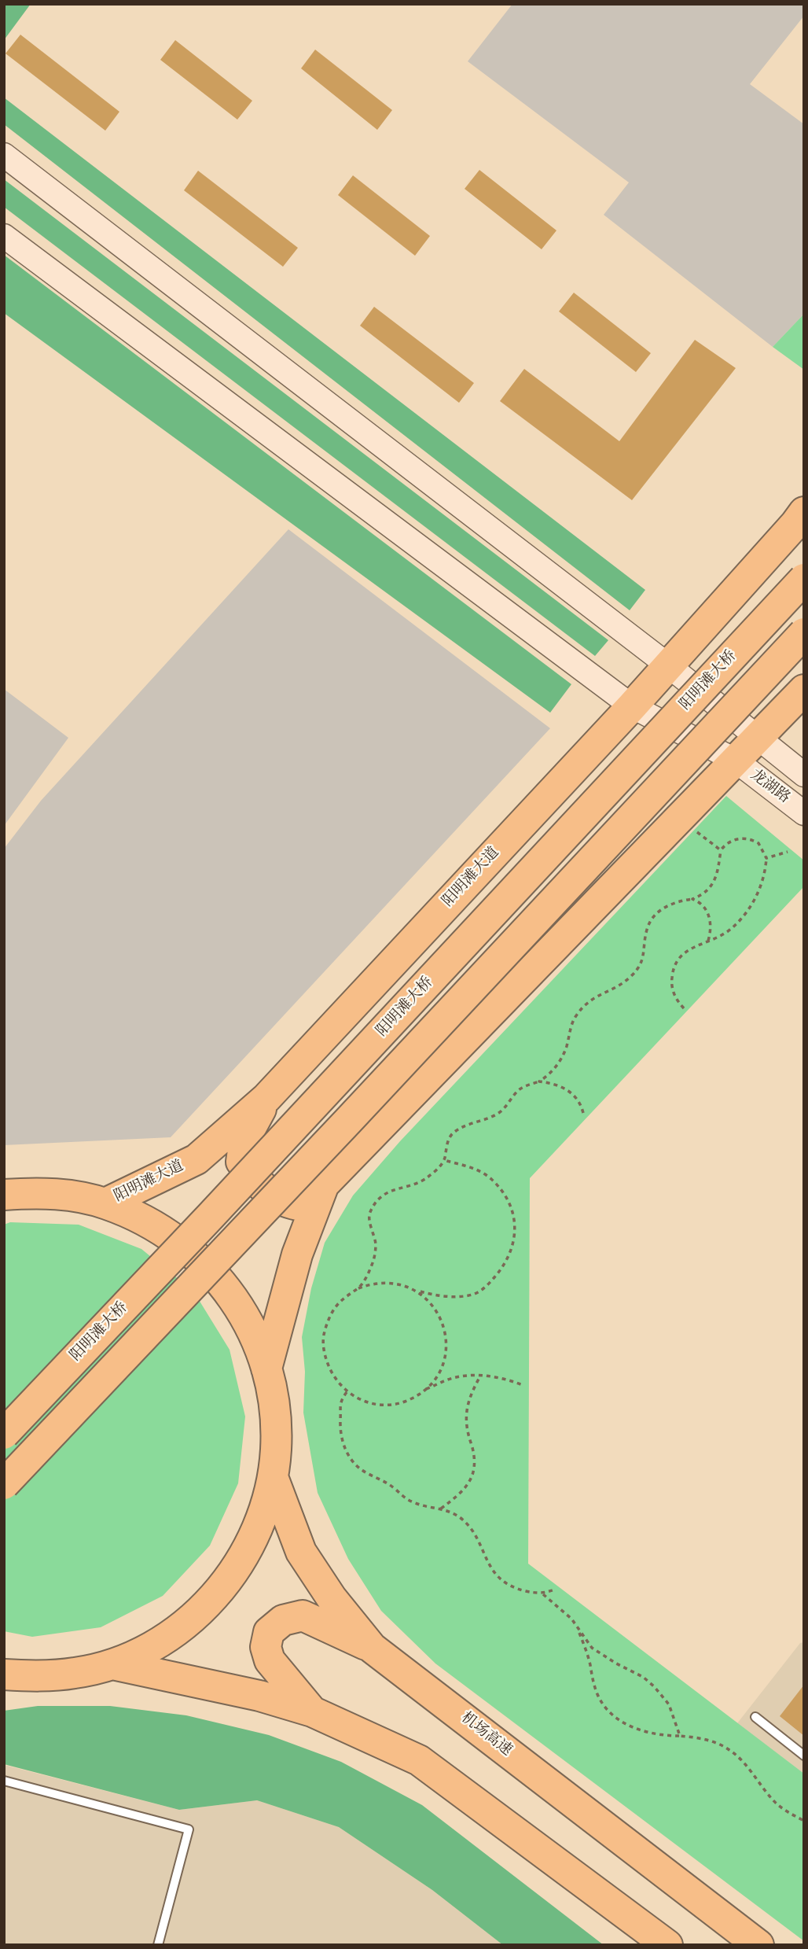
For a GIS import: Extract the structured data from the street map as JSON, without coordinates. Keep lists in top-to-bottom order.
{
  "streets": {
    "highway": ["阳明滩大桥", "阳明滩大道", "机场高速"],
    "main road": ["龙湖路"]
  },
  "crossings": [
    ["龙湖路", "阳明滩大道"]
  ]
}
